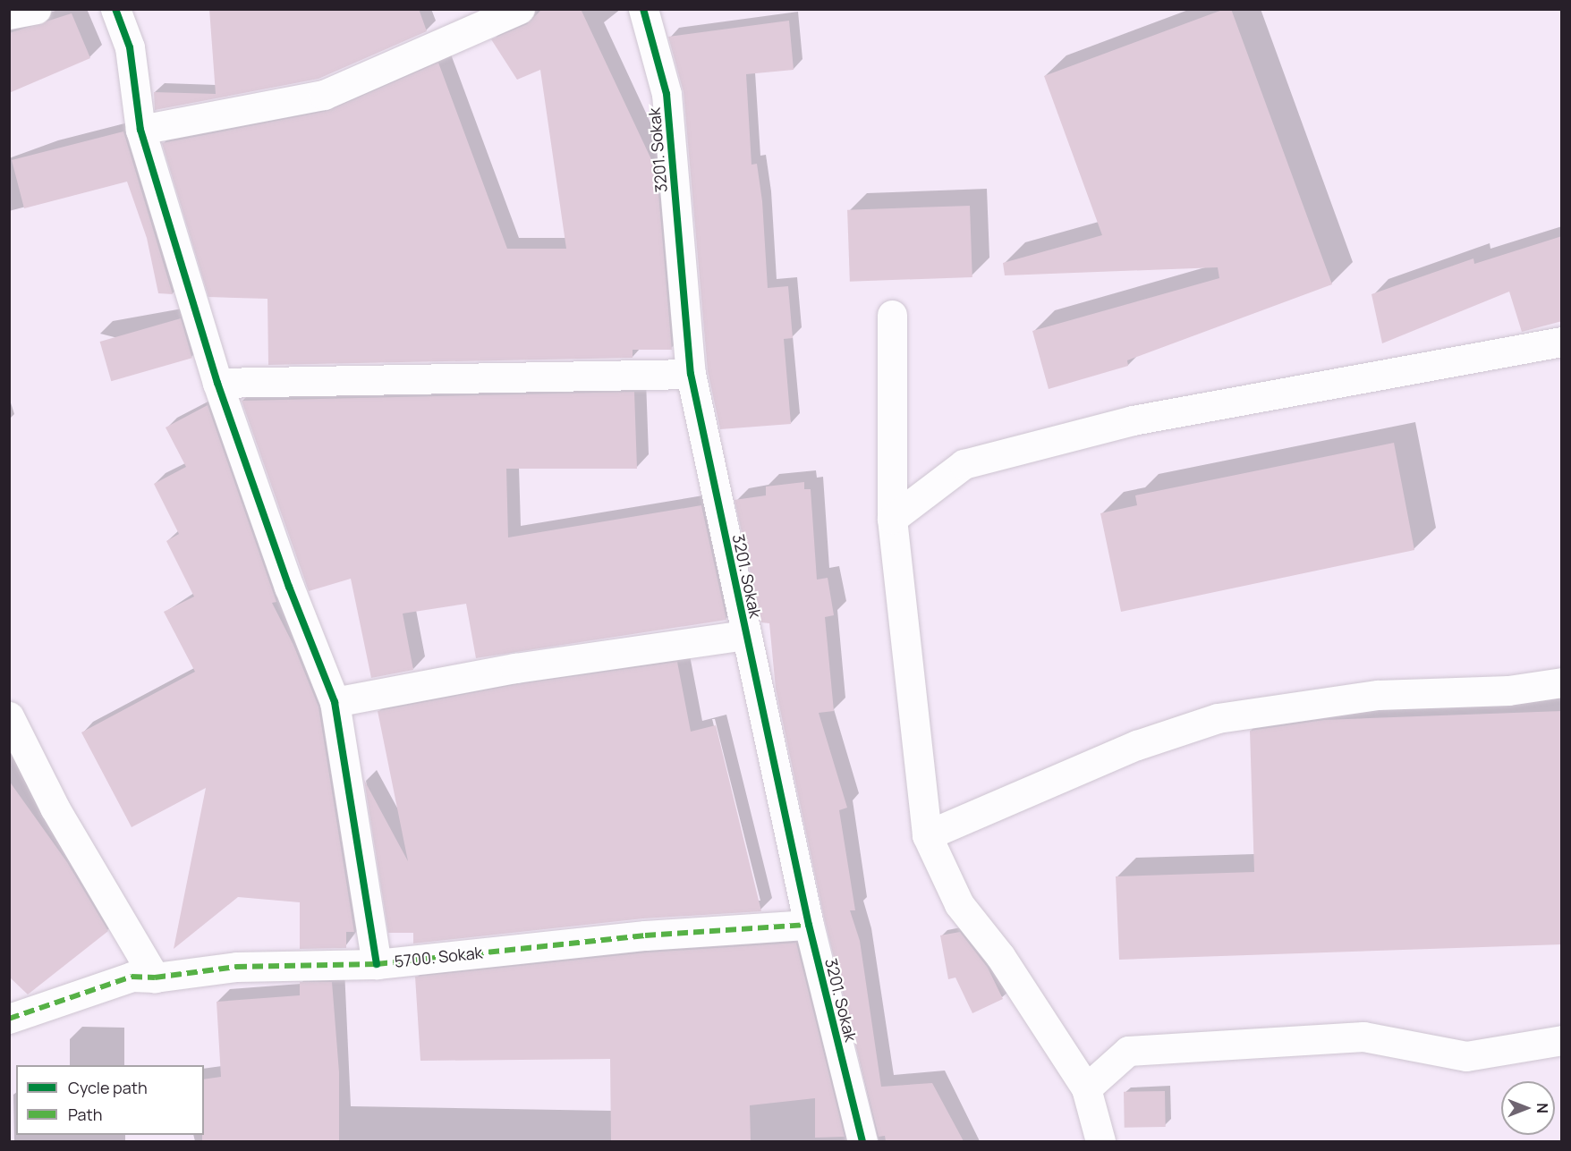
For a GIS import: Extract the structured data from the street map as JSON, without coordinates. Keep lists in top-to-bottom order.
{
  "streets": {
    "street": ["3201. Sokak", "5700. Sokak"]
  },
  "crossings": [
    ["3201. Sokak", "5700. Sokak"]
  ],
  "legend": ["Cycle path", "Path"],
  "north": "right"
}
